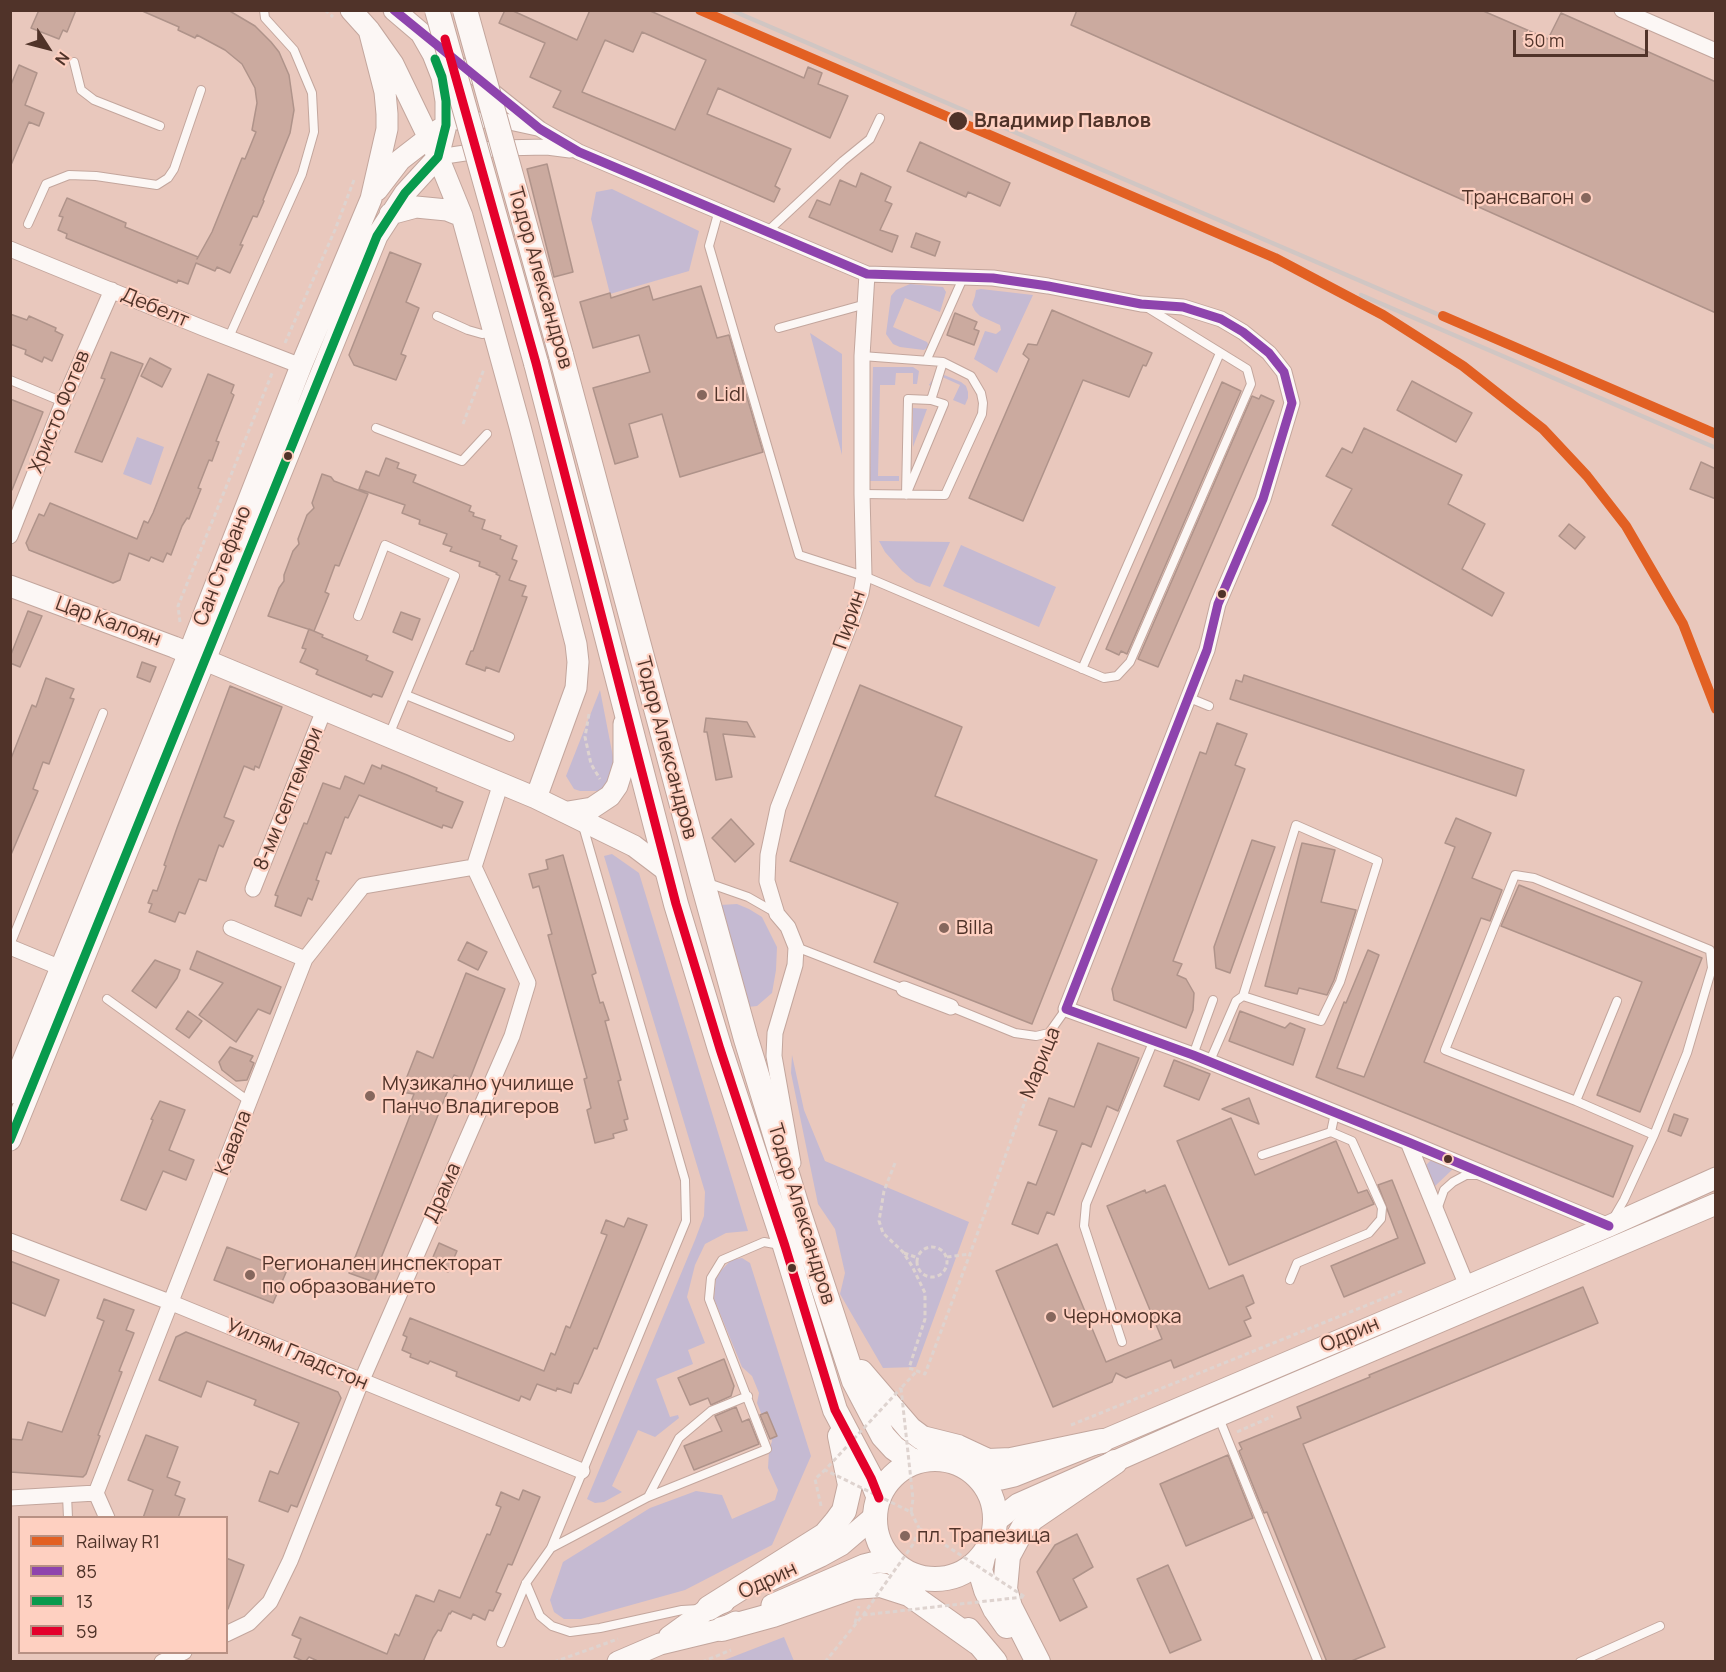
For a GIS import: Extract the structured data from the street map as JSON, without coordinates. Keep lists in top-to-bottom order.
{
  "streets": {
    "main road": [
      "Тодор Александров",
      "Сан Стефано",
      "Цар Калоян",
      "Одрин"
    ],
    "street": [
      "Дебелт",
      "Христо Фотев",
      "Пирин",
      "8-ми септември",
      "Марица",
      "Кавала",
      "Драма",
      "Уилям Гладстон"
    ]
  },
  "crossings": [
    ["Тодор Александров", "Цар Калоян"],
    ["Тодор Александров", "Одрин"],
    ["Дебелт", "Христо Фотев"],
    ["Дебелт", "Сан Стефано"],
    ["Сан Стефано", "Цар Калоян"],
    ["Цар Калоян", "8-ми септември"],
    ["Кавала", "Драма"],
    ["Кавала", "Уилям Гладстон"],
    ["Драма", "Уилям Гладстон"]
  ],
  "places": [
    "Владимир Павлов",
    "Tрансвагон",
    "Lidl",
    "Billa",
    "Музикално училище Панчо Владигеров",
    "Регионален инспекторат по образованието",
    "Черноморка",
    "пл. Трапезица"
  ],
  "lines": [
    "rail line R1",
    "transit line 85",
    "transit line 59",
    "transit line 13"
  ],
  "legend": [
    "Railway R1",
    "85",
    "13",
    "59"
  ],
  "scale_bar": "50 m",
  "north": "bottom right"
}
